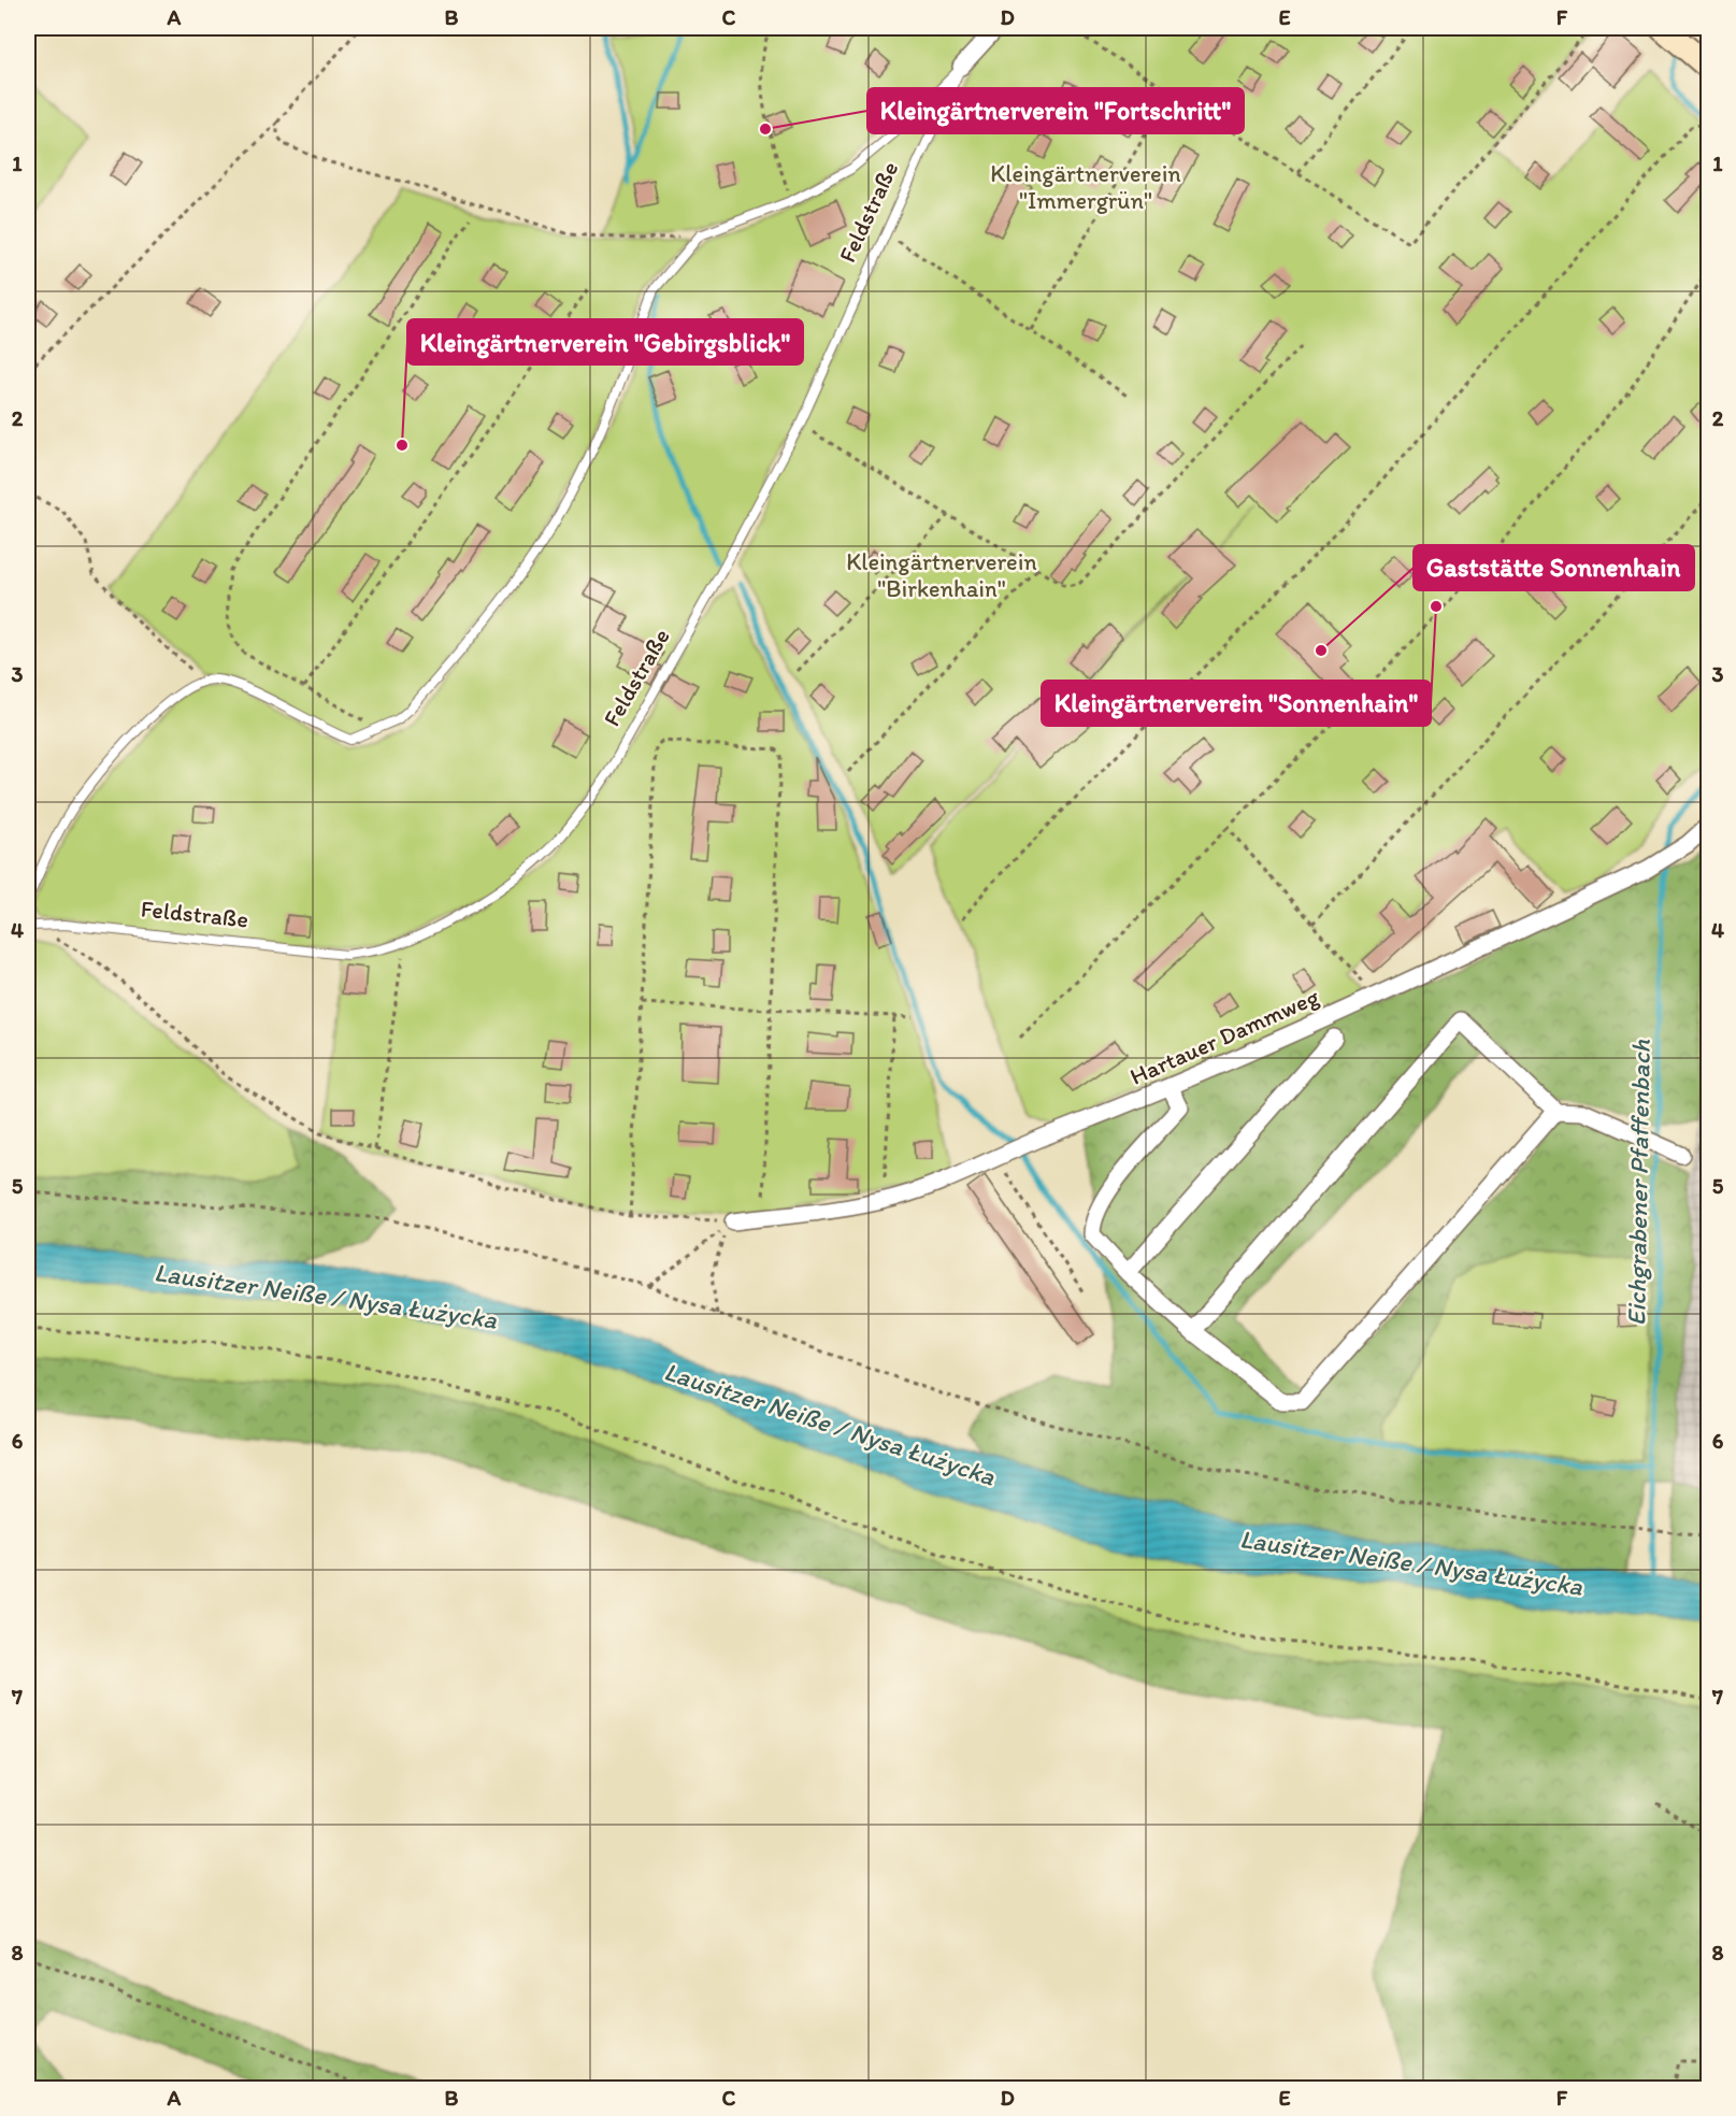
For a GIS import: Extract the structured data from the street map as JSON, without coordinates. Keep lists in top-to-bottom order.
{
  "streets": {
    "street": ["Feldstraße", "Hartauer Dammweg"]
  },
  "water": ["Eichgrabener Pfaffenbach", "Lausitzer Neiße / Nysa Łużycka"],
  "parks": ["Kleingärtnerverein \"Immergrün\"", "Kleingärtnerverein \"Birkenhain\""],
  "places": [
    "Kleingärtnerverein \"Fortschritt\"",
    "Kleingärtnerverein \"Gebirgsblick\"",
    "Kleingärtnerverein \"Sonnenhain\"",
    "Gaststätte Sonnenhain"
  ],
  "grid": {
    "columns": [
      "A",
      "B",
      "C",
      "D",
      "E",
      "F"
    ],
    "rows": [
      "1",
      "2",
      "3",
      "4",
      "5",
      "6",
      "7",
      "8"
    ]
  }
}
